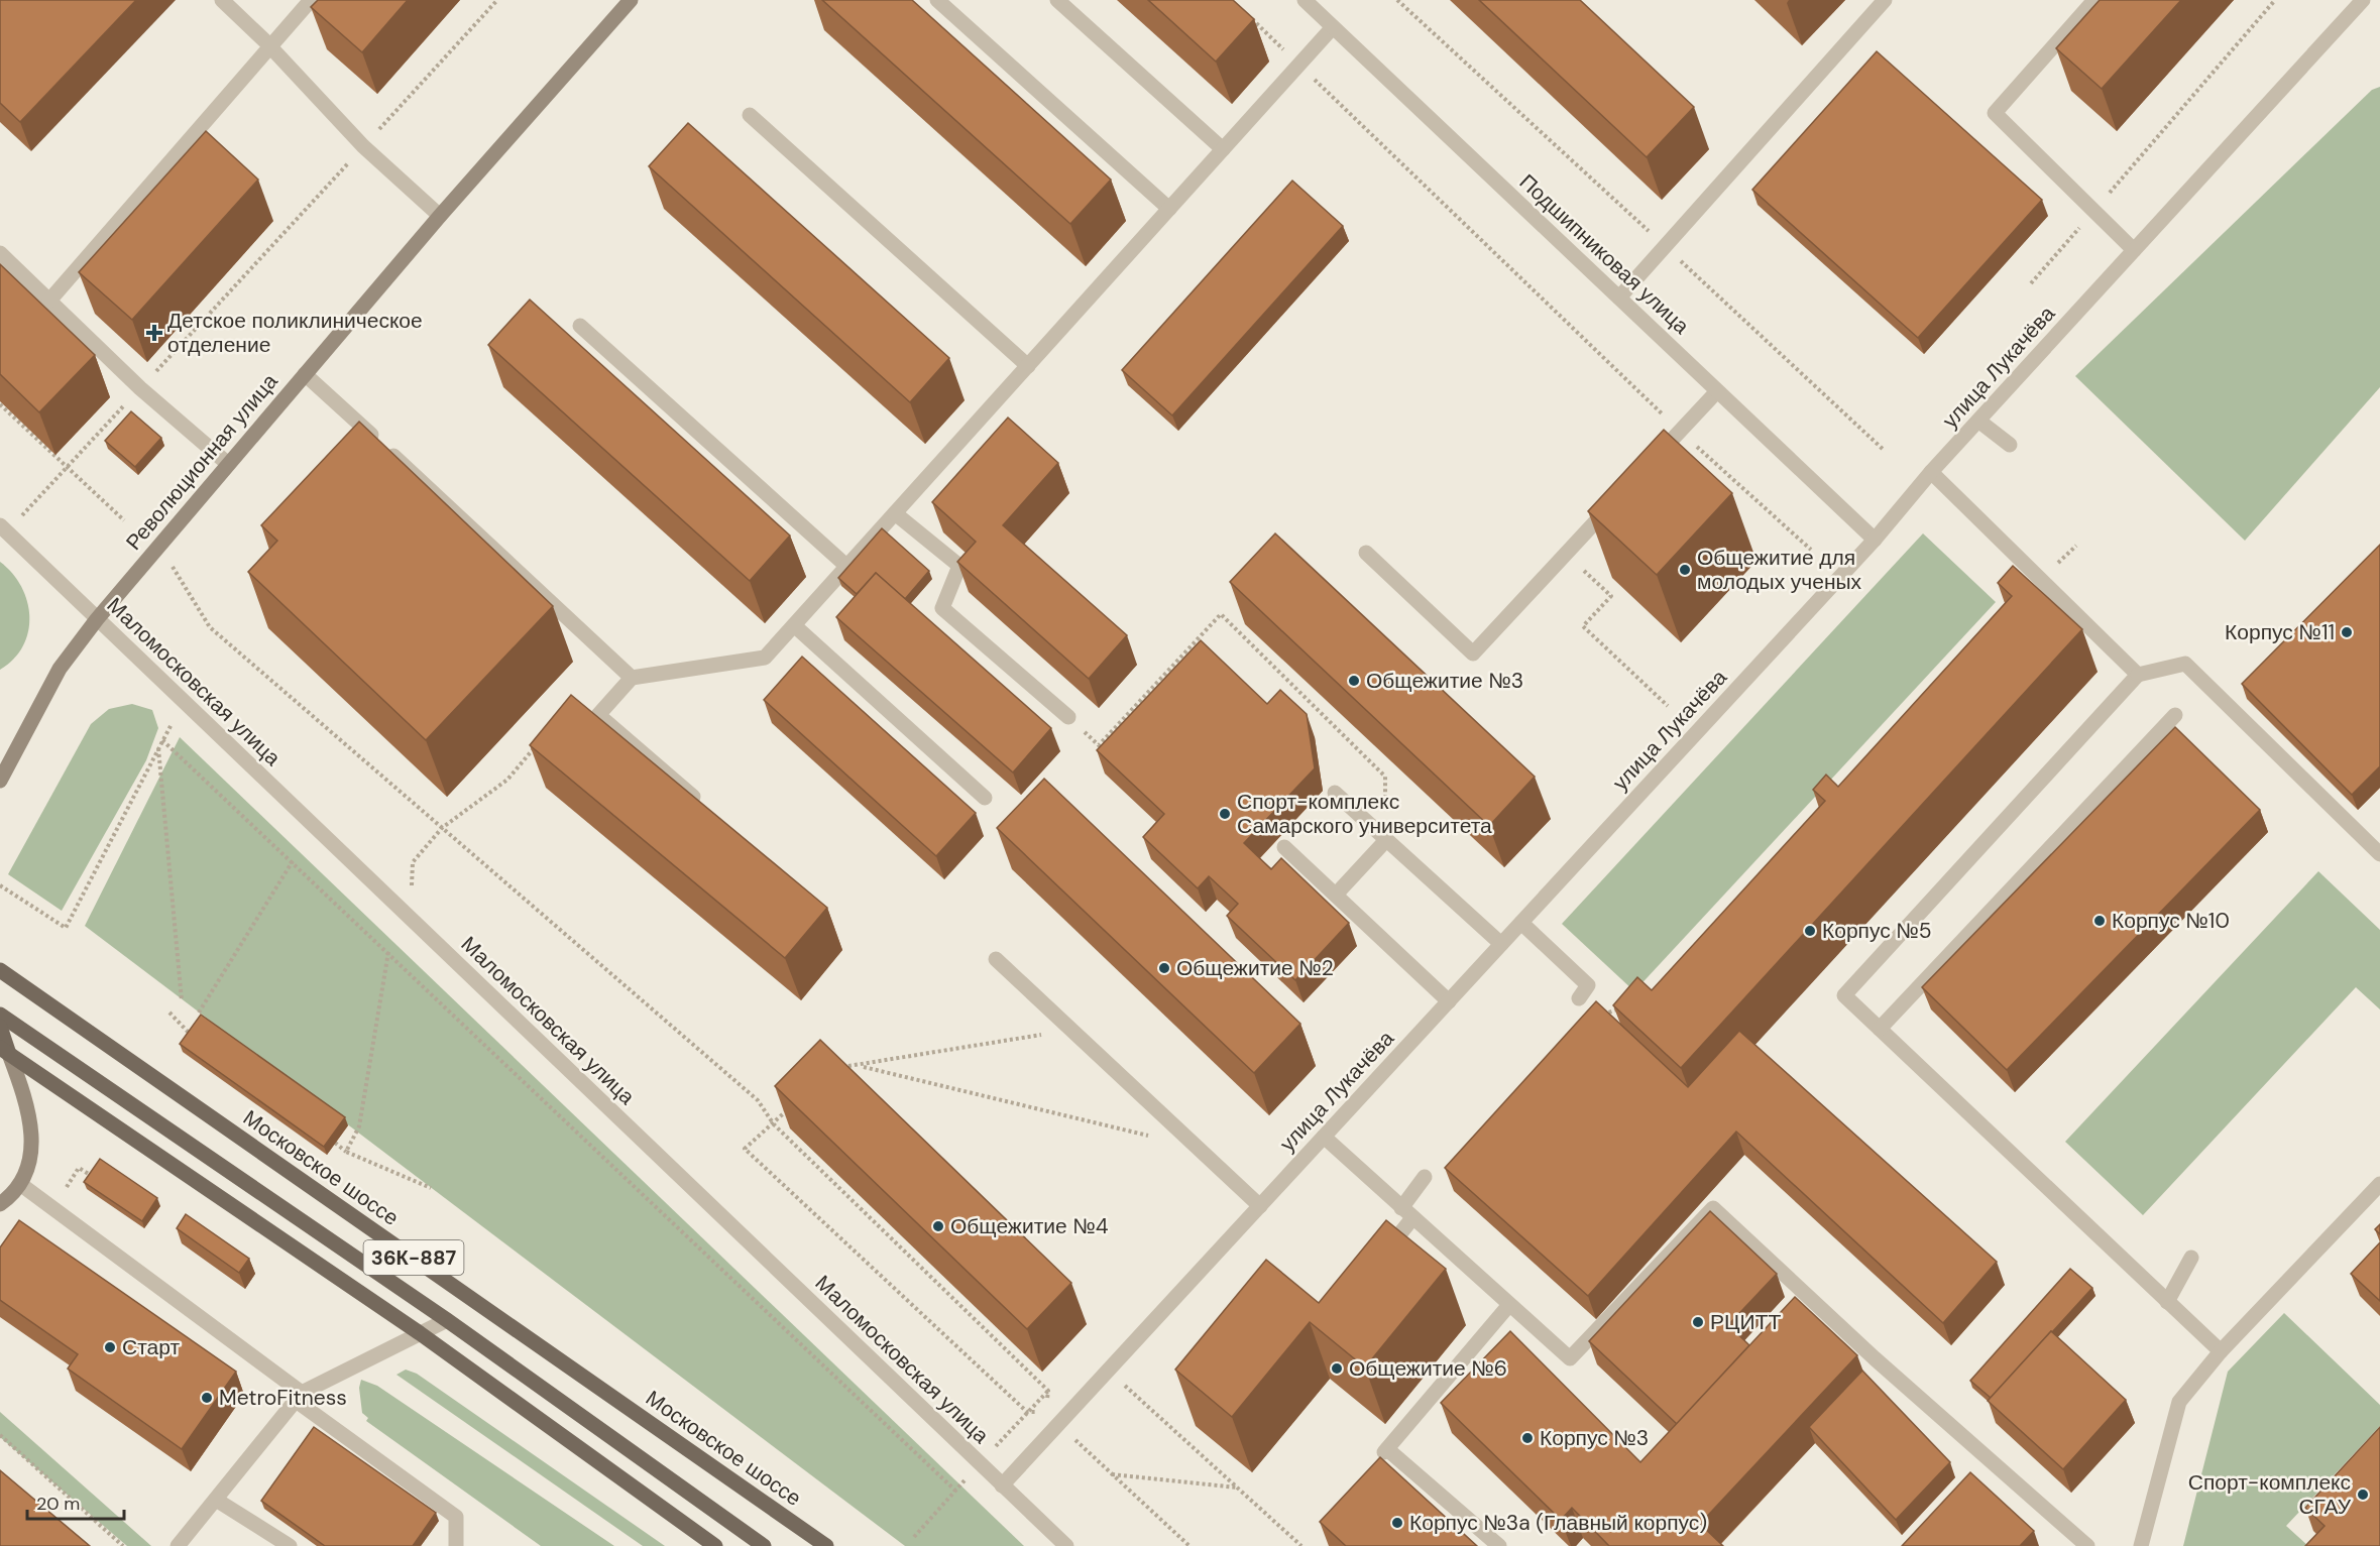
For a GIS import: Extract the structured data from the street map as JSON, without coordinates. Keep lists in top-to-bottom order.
{
  "streets": {
    "main road": ["Революционная улица", "Московское шоссе", "36К-887"],
    "street": ["Подшипниковая улица", "улица Лукачёва", "Маломосковская улица"]
  },
  "crossings": [
    ["Подшипниковая улица", "улица Лукачёва"],
    ["улица Лукачёва", "Маломосковская улица"],
    ["Революционная улица", "Маломосковская улица"]
  ],
  "places": {
    "health": ["Детское поликлиническое отделение"],
    "other": [
      "Общежитие для молодых ученых",
      "Корпус №11",
      "Общежитие №3",
      "Спорт-комплекс Самарского университета",
      "Корпус №10",
      "Корпус №5",
      "Общежитие №2",
      "Общежитие №4",
      "РЦИТТ",
      "Старт",
      "Общежитие №6",
      "MetroFitness",
      "Корпус №3",
      "Спорт-комплекс СГАУ",
      "Корпус №3a (Главный корпус)"
    ]
  },
  "scale_bar": "20 m"
}
